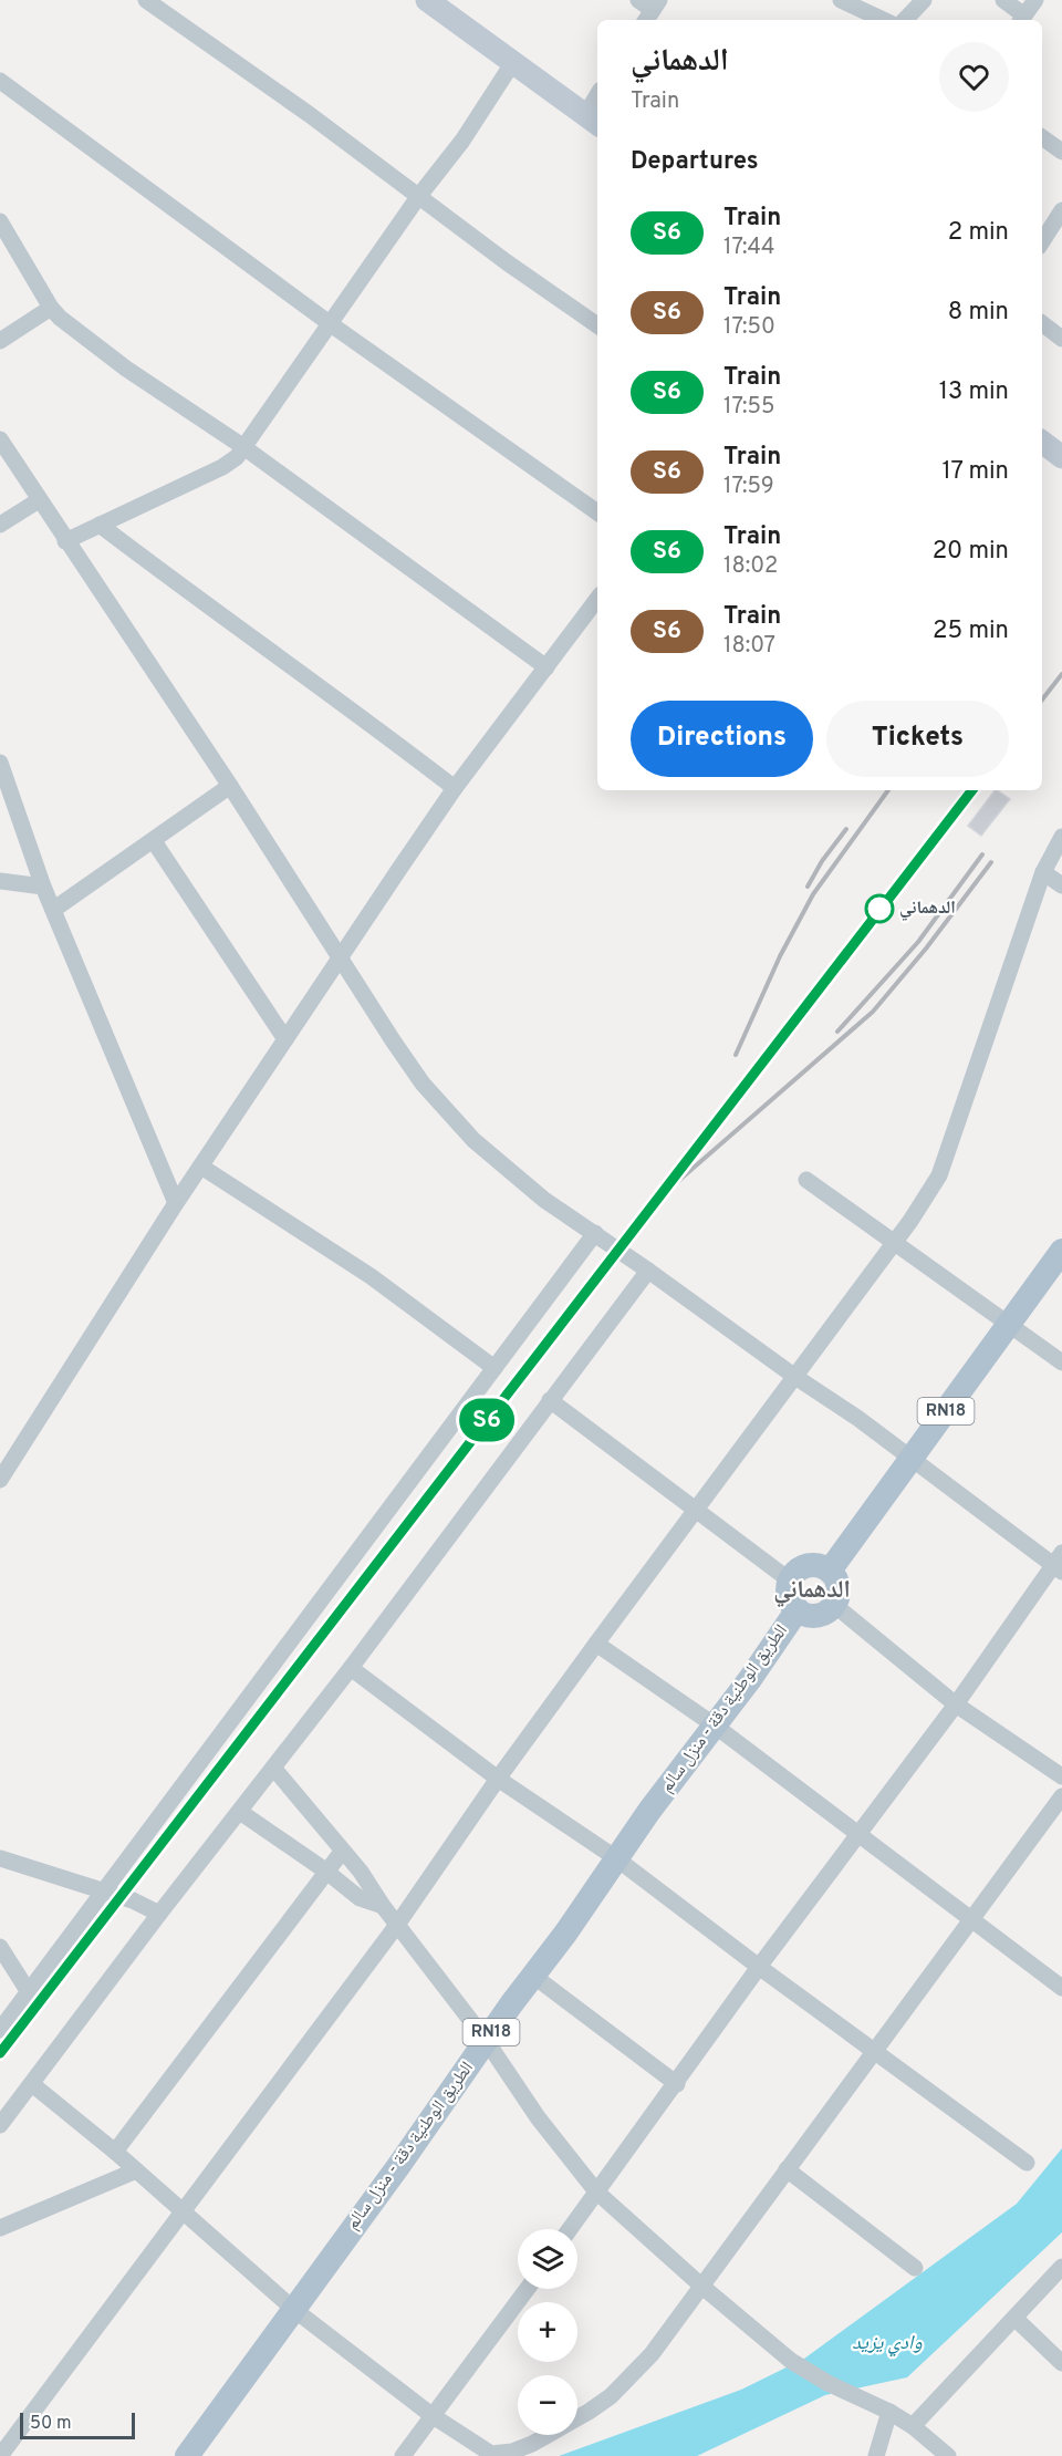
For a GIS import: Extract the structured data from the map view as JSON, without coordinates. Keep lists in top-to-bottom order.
{
  "streets": {
    "main road": ["RN18", "الطريق الوطنية دقة - منزل سالم"]
  },
  "crossings": [
    ["RN18", "الطريق الوطنية دقة - منزل سالم"]
  ],
  "districts": ["الدهماني"],
  "water": ["وادي يزيد"],
  "places": ["الدهماني"],
  "scale_bar": "50 m",
  "page": {
    "on_map": "S6",
    "heading": [
      ["الدهماني", "Train"],
      "Departures"
    ],
    "list": [
      {
        "mark": "S6",
        "name": "Train",
        "note": "17:44",
        "value": "2 min"
      },
      {
        "mark": "S6",
        "name": "Train",
        "note": "17:50",
        "value": "8 min"
      },
      {
        "mark": "S6",
        "name": "Train",
        "note": "17:55",
        "value": "13 min"
      },
      {
        "mark": "S6",
        "name": "Train",
        "note": "17:59",
        "value": "17 min"
      },
      {
        "mark": "S6",
        "name": "Train",
        "note": "18:02",
        "value": "20 min"
      },
      {
        "mark": "S6",
        "name": "Train",
        "note": "18:07",
        "value": "25 min"
      }
    ],
    "buttons": ["Directions", "Tickets"],
    "map_buttons": ["+", "−"],
    "scale": "50 m"
  }
}
